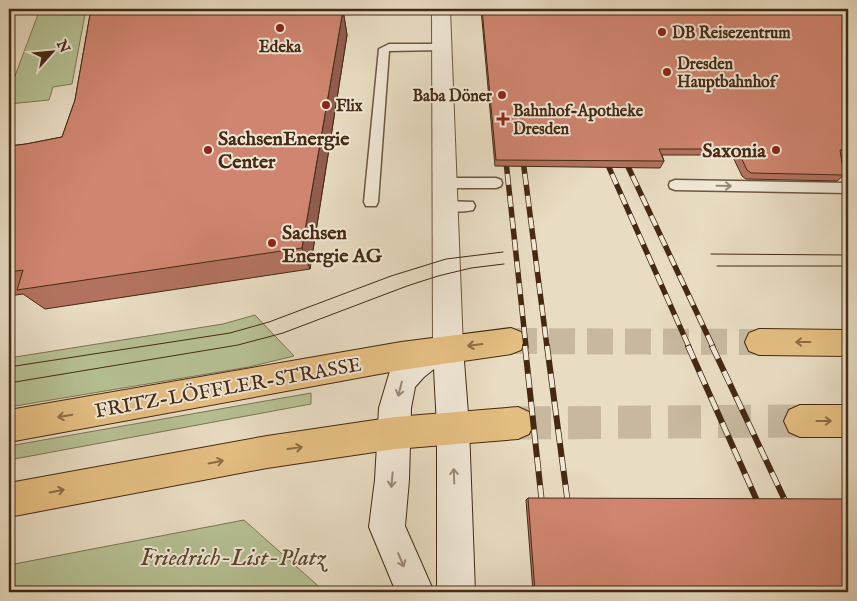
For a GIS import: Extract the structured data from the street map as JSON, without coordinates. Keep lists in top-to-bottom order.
{
  "streets": {
    "main road": ["FRITZ-LÖFFLER-STRASSE"]
  },
  "parks": ["Friedrich-List-Platz"],
  "places": {
    "other": [
      "Edeka",
      "DB Reisezentrum",
      "Dresden Hauptbahnhof",
      "Baba Döner",
      "Flix",
      "SachsenEnergie Center",
      "Saxonia",
      "Sachsen Energie AG"
    ],
    "health": ["Bahnhof-Apotheke Dresden"]
  },
  "north": "top right"
}
